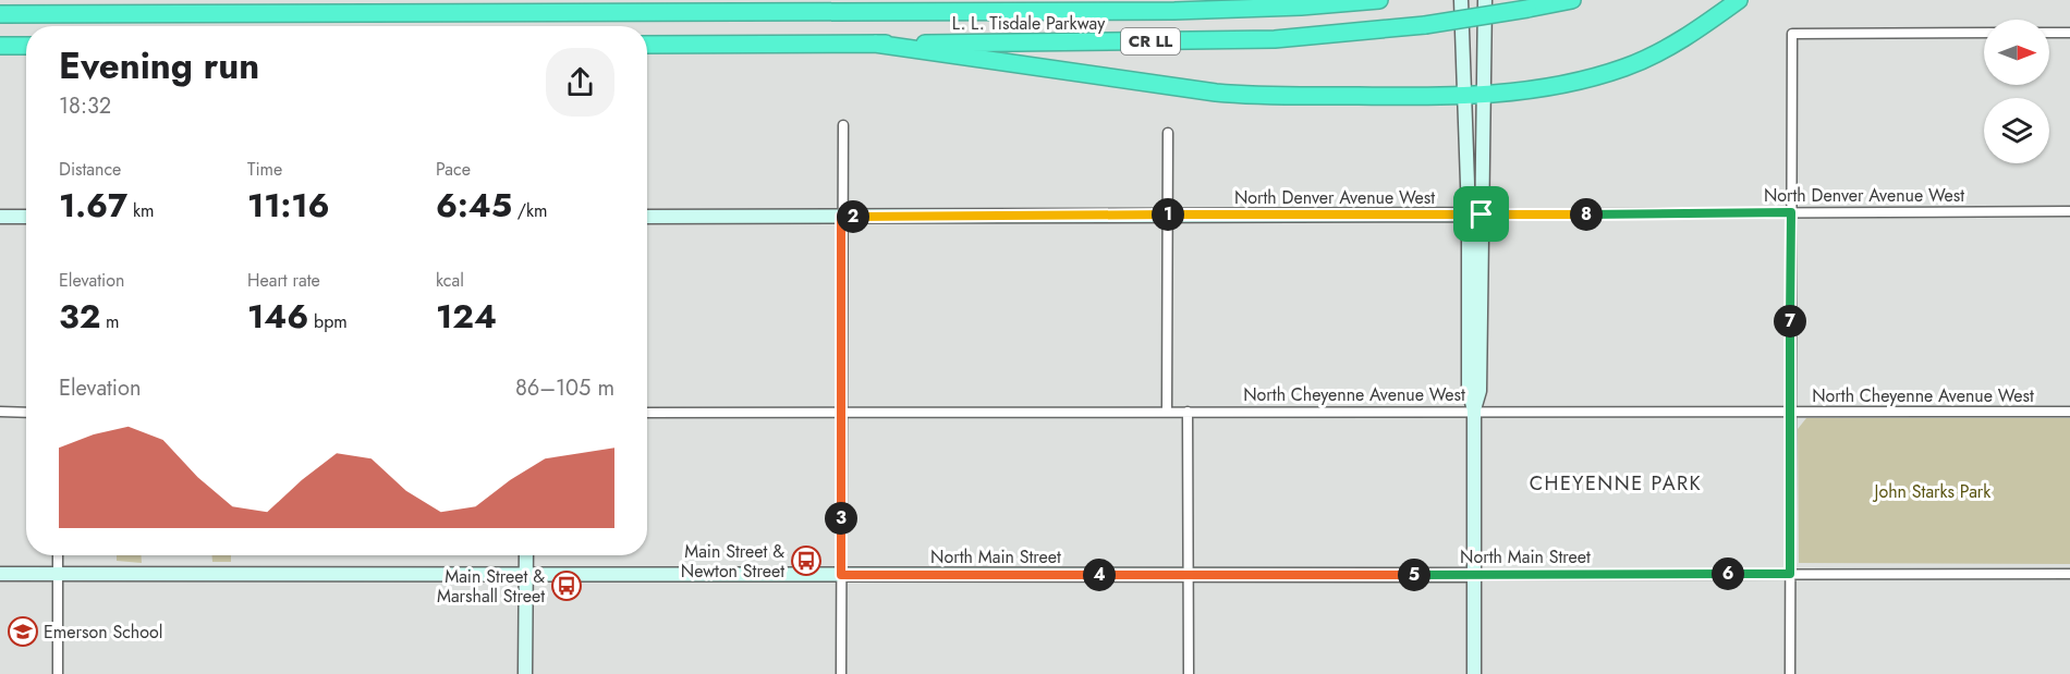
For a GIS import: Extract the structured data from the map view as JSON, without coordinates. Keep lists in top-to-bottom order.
{
  "streets": {
    "highway": ["L. L. Tisdale Parkway", "CR LL"],
    "street": ["North Denver Avenue West", "North Cheyenne Avenue West", "North Main Street"]
  },
  "districts": ["CHEYENNE PARK"],
  "parks": ["John Starks Park"],
  "places": {
    "bus stop": ["Main Street & Newton Street", "Main Street & Marshall Street"],
    "school or university": ["Emerson School"]
  },
  "north": "right",
  "page": {
    "heading": ["Evening run", "18:32"],
    "stats": [
      ["Distance", "1.67 km"],
      ["Time", "11:16"],
      ["Pace", "6:45 /km"],
      ["Elevation", "32 m"],
      ["Heart rate", "146 bpm"],
      ["kcal", "124"]
    ],
    "pins": [
      "1",
      "8",
      "2",
      "7",
      "3",
      "6",
      "4",
      "5"
    ],
    "chart": ["Elevation", "86–105 m"]
  }
}
